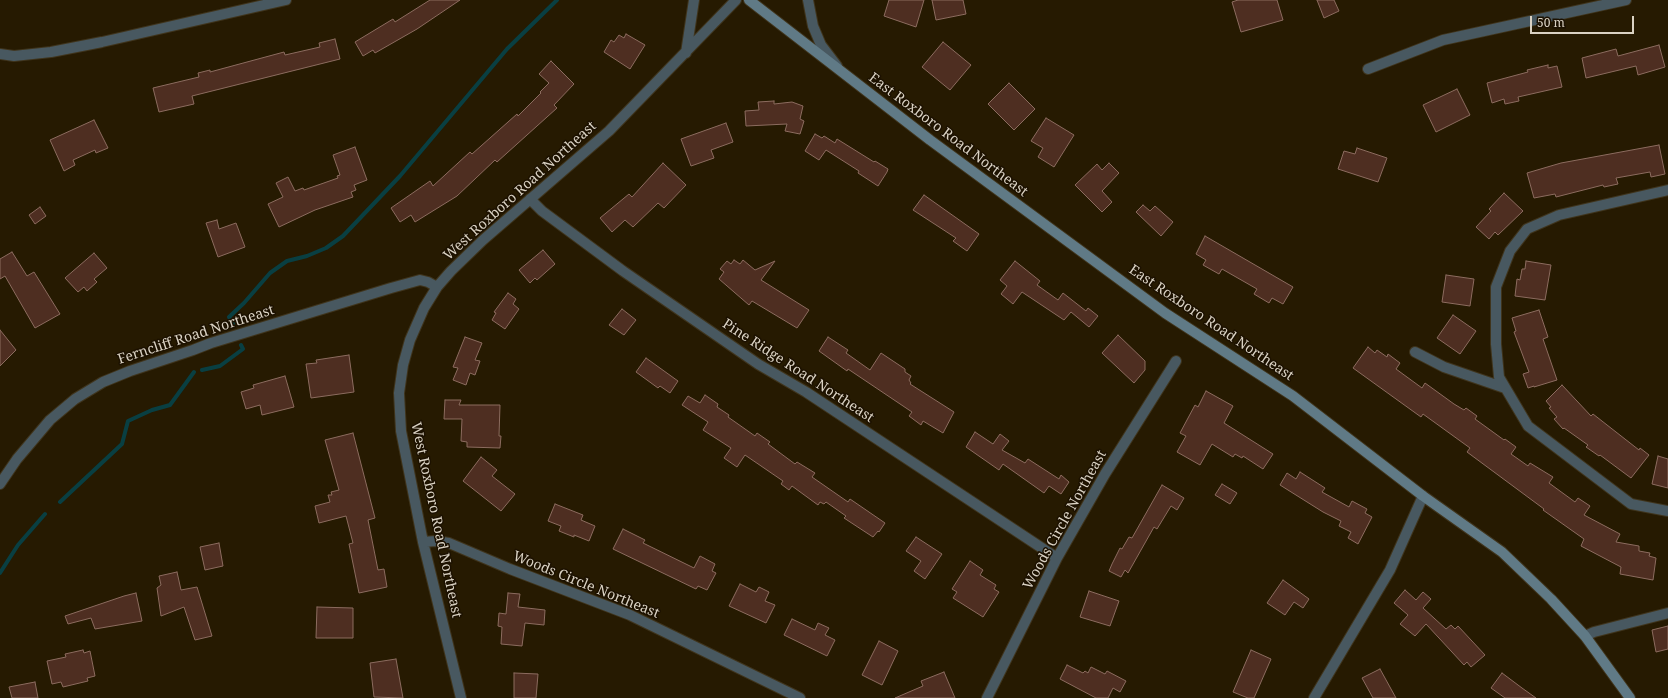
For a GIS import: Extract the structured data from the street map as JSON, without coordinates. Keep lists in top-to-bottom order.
{
  "streets": {
    "main road": ["East Roxboro Road Northeast"],
    "street": [
      "West Roxboro Road Northeast",
      "Ferncliff Road Northeast",
      "Pine Ridge Road Northeast",
      "Woods Circle Northeast"
    ]
  },
  "crossings": [
    ["West Roxboro Road Northeast", "Ferncliff Road Northeast"],
    ["West Roxboro Road Northeast", "Pine Ridge Road Northeast"],
    ["West Roxboro Road Northeast", "Woods Circle Northeast"],
    ["Pine Ridge Road Northeast", "Woods Circle Northeast"]
  ],
  "scale_bar": "50 m"
}
